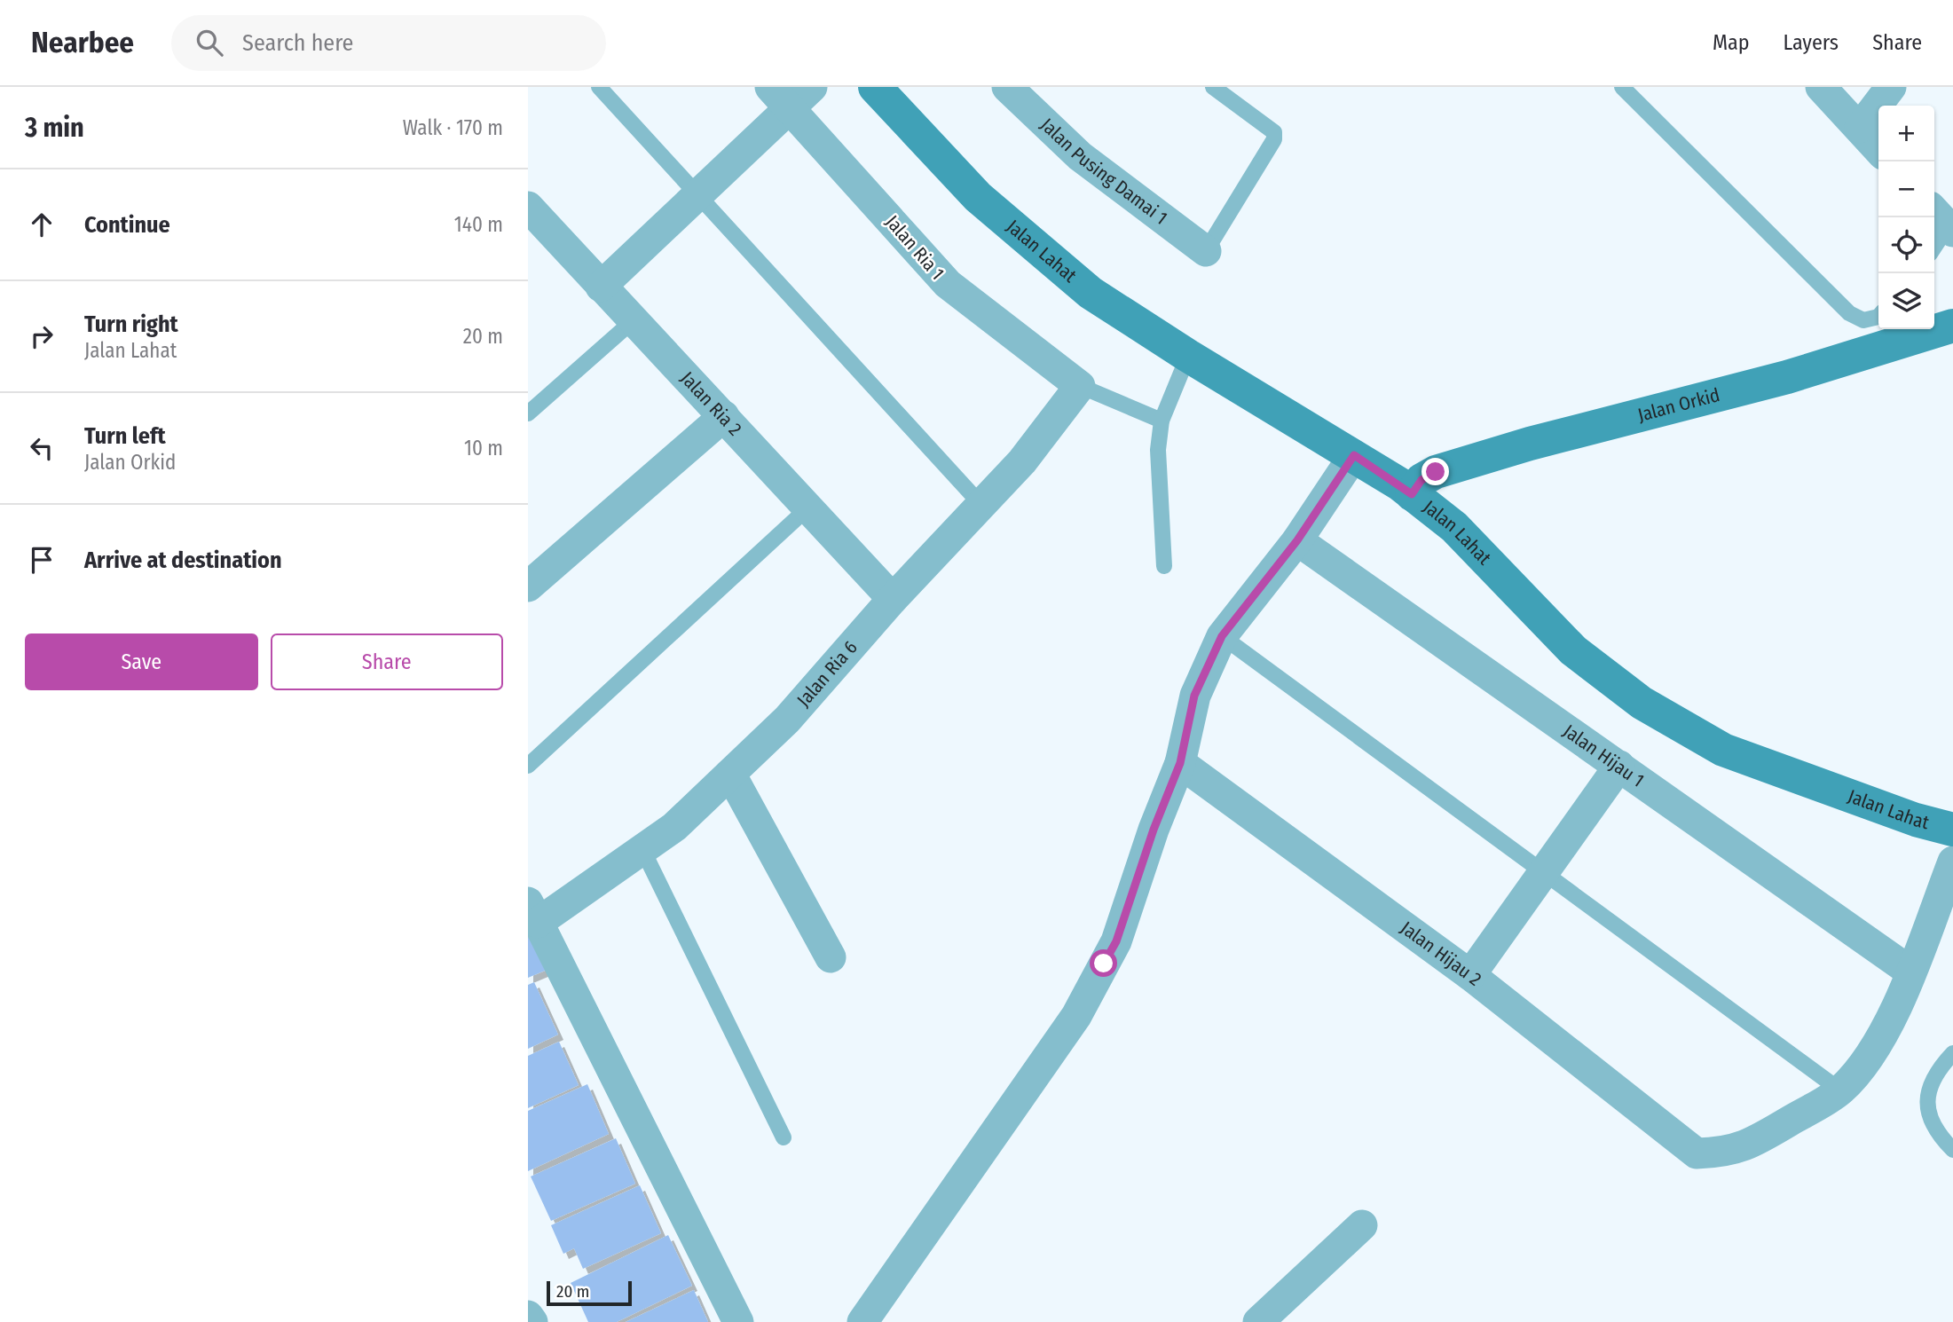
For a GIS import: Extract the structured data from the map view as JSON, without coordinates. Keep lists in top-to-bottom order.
{
  "streets": {
    "main road": ["Jalan Lahat", "Jalan Orkid"],
    "street": [
      "Jalan Pusing Damai 1",
      "Jalan Ria 1",
      "Jalan Ria 2",
      "Jalan Ria 6",
      "Jalan Hijau 1",
      "Jalan Hijau 2"
    ]
  },
  "crossings": [
    ["Jalan Ria 1", "Jalan Ria 6"],
    ["Jalan Lahat", "Jalan Orkid"],
    ["Jalan Ria 2", "Jalan Ria 6"]
  ],
  "scale_bar": "20 m",
  "page": {
    "header": "Nearbee",
    "search": "Search here",
    "nav": ["Map", "Layers", "Share"],
    "heading": ["3 min", "Walk · 170 m"],
    "map_buttons": ["+", "−"],
    "list": [
      ["Continue", "140 m"],
      ["Turn right", "Jalan Lahat", "20 m"],
      ["Turn left", "Jalan Orkid", "10 m"],
      "Arrive at destination"
    ],
    "buttons": ["Save", "Share"],
    "scale": "20 m"
  }
}
